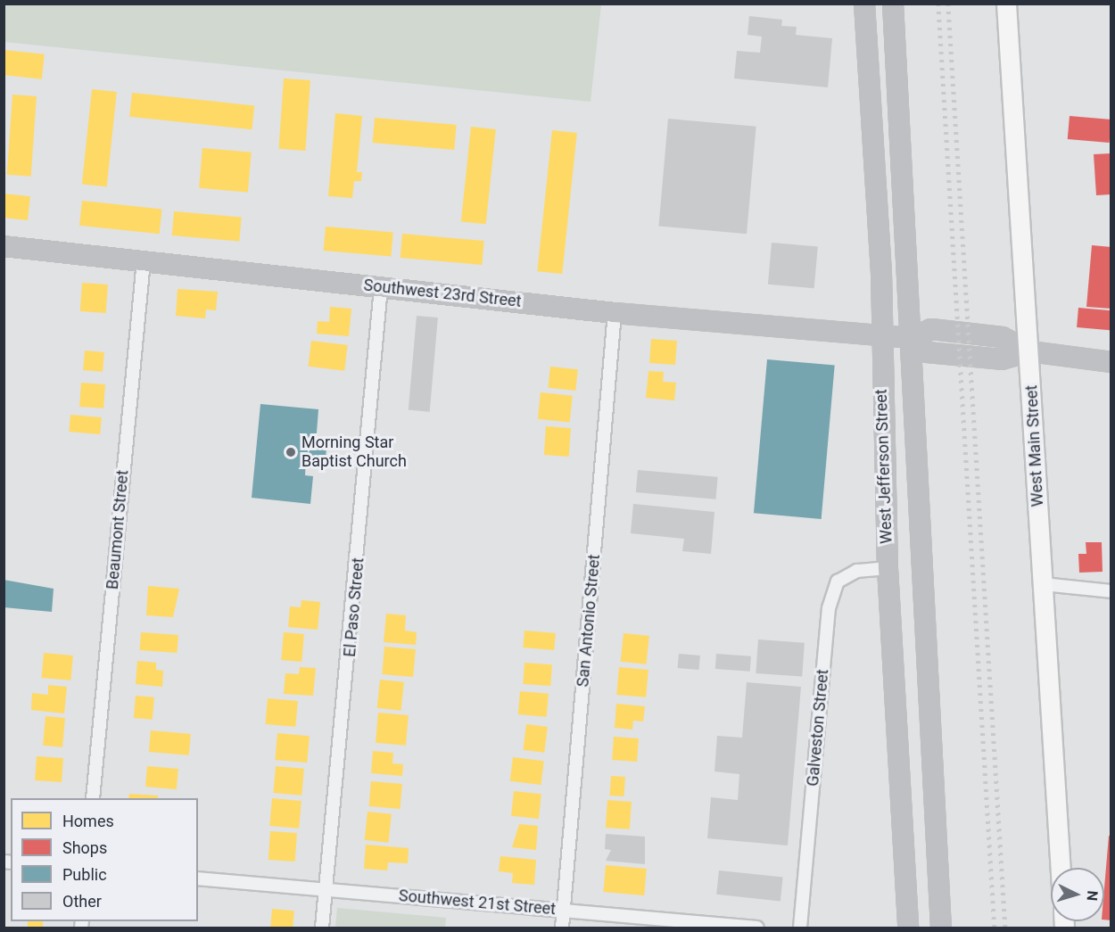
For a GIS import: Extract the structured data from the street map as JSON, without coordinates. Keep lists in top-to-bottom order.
{
  "streets": {
    "main road": ["Southwest 23rd Street", "West Main Street", "West Jefferson Street"],
    "street": [
      "Beaumont Street",
      "El Paso Street",
      "San Antonio Street",
      "Galveston Street",
      "Southwest 21st Street"
    ]
  },
  "crossings": [
    ["Southwest 23rd Street", "West Jefferson Street"],
    ["Southwest 23rd Street", "Beaumont Street"],
    ["Southwest 23rd Street", "El Paso Street"],
    ["Southwest 23rd Street", "San Antonio Street"],
    ["West Jefferson Street", "Galveston Street"],
    ["El Paso Street", "Southwest 21st Street"],
    ["San Antonio Street", "Southwest 21st Street"]
  ],
  "places": ["Morning Star Baptist Church"],
  "legend": [
    "Homes",
    "Shops",
    "Public",
    "Other"
  ],
  "north": "right"
}
